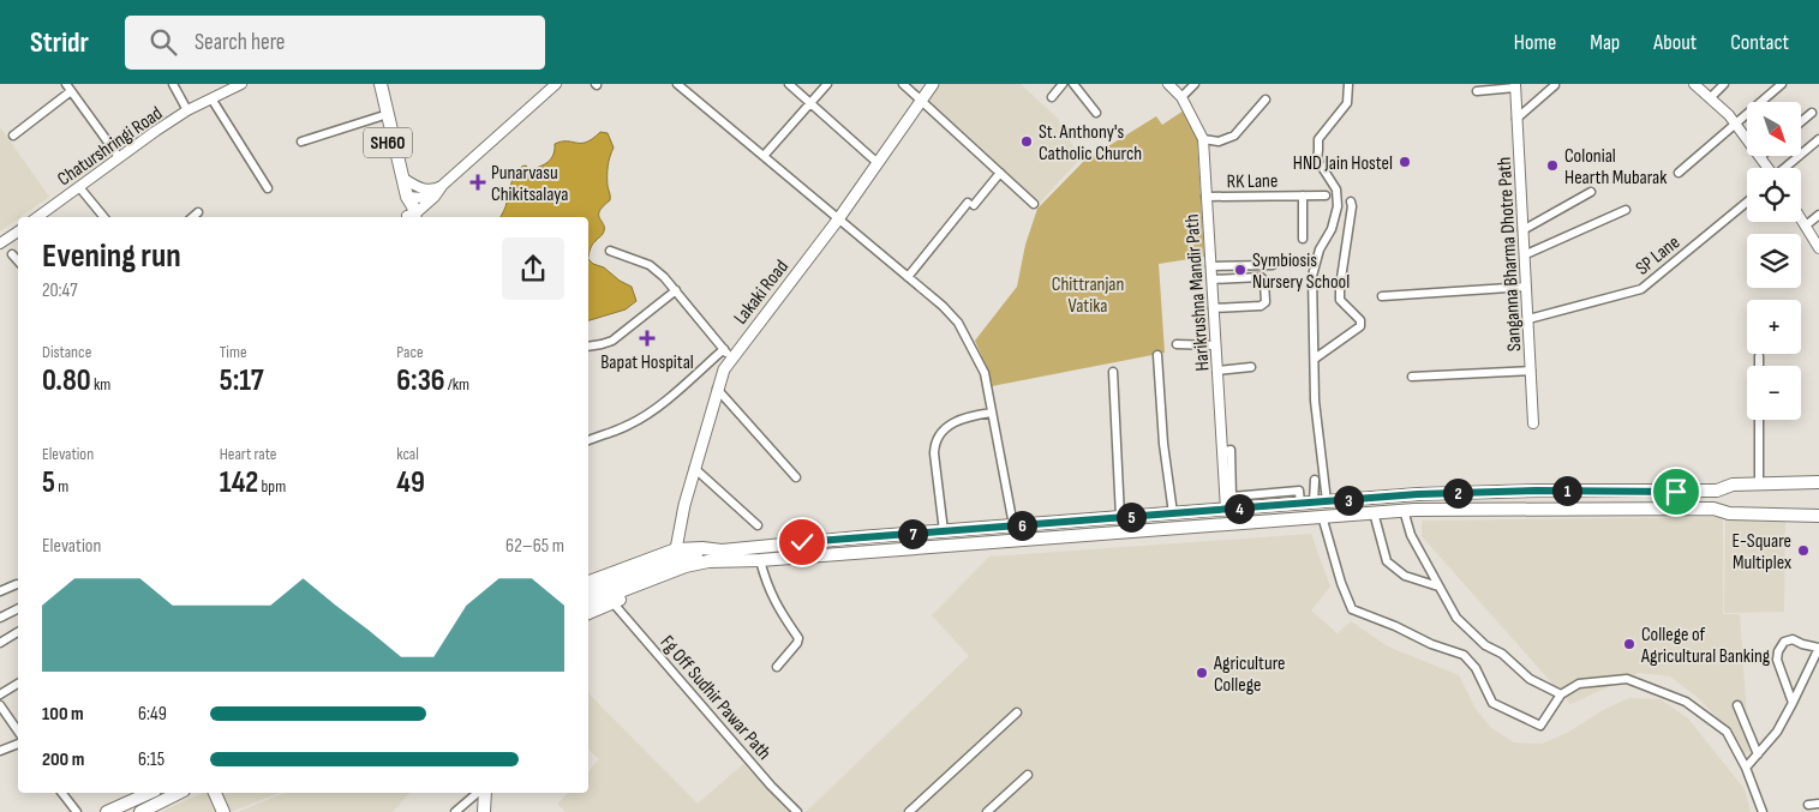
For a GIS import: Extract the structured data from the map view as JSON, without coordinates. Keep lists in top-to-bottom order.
{
  "streets": {
    "main road": ["SH60", "Lakaki Road"],
    "street": [
      "Chaturshringi Road",
      "RK Lane",
      "Sanganna Bharma Dhotre Path",
      "SP Lane",
      "Harikrushna Mandir Path",
      "Fg Off Sudhir Pawar Path"
    ]
  },
  "crossings": [
    ["RK Lane", "Harikrushna Mandir Path"],
    ["Sanganna Bharma Dhotre Path", "SP Lane"]
  ],
  "parks": ["Chittranjan Vatika"],
  "places": {
    "other": [
      "St. Anthony's Catholic Church",
      "HND Jain Hostel",
      "Colonial Hearth Mubarak",
      "Symbiosis Nursery School",
      "E-Square Multiplex",
      "College of Agricultural Banking",
      "Agriculture College"
    ],
    "health": ["Punarvasu Chikitsalaya", "Bapat Hospital"]
  },
  "north": "bottom right",
  "page": {
    "header": "Stridr",
    "search": "Search here",
    "nav": [
      "Home",
      "Map",
      "About",
      "Contact"
    ],
    "map_buttons": ["+", "−"],
    "heading": ["Evening run", "20:47"],
    "stats": [
      ["Distance", "0.80 km"],
      ["Time", "5:17"],
      ["Pace", "6:36 /km"],
      ["Elevation", "5 m"],
      ["Heart rate", "142 bpm"],
      ["kcal", "49"]
    ],
    "pins": [
      "1",
      "2",
      "3",
      "4",
      "5",
      "6",
      "7"
    ],
    "chart": ["Elevation", "62–65 m"],
    "list": [
      {
        "name": "100 m",
        "note": "6:49"
      },
      {
        "name": "200 m",
        "note": "6:15"
      }
    ]
  }
}
